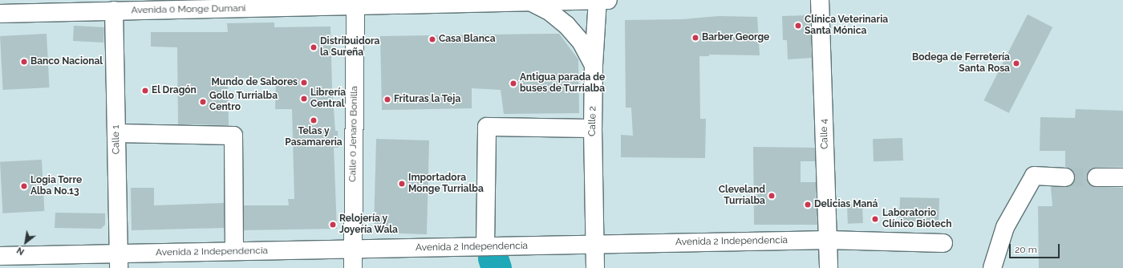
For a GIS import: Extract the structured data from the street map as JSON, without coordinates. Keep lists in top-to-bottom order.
{
  "streets": {
    "street": [
      "Avenida 0 Monge Dumani",
      "Calle 2",
      "Calle 0 Jenaro Bonilla",
      "Calle 4",
      "Calle 1",
      "Avenida 2 Independencia"
    ]
  },
  "crossings": [
    ["Avenida 0 Monge Dumani", "Calle 2"],
    ["Avenida 0 Monge Dumani", "Calle 0 Jenaro Bonilla"],
    ["Avenida 0 Monge Dumani", "Calle 1"],
    ["Calle 2", "Avenida 2 Independencia"],
    ["Calle 0 Jenaro Bonilla", "Avenida 2 Independencia"],
    ["Calle 4", "Avenida 2 Independencia"],
    ["Calle 1", "Avenida 2 Independencia"]
  ],
  "places": [
    "Clínica Veterinaria Santa Mónica",
    "Barber George",
    "Casa Blanca",
    "Distribuidora la Sureña",
    "Banco Nacional",
    "Bodega de Ferretería Santa Rosa",
    "Mundo de Sabores",
    "Antigua parada de buses de Turrialba",
    "El Dragón",
    "Librería Central",
    "Frituras la Teja",
    "Gollo Turrialba Centro",
    "Telas y Pasamareria",
    "Importadora Monge Turrialba",
    "Logia Torre Alba No.13",
    "Cleveland Turrialba",
    "Delicias Maná",
    "Laboratorio Clínico Biotech",
    "Relojería y Joyería Wala"
  ],
  "scale_bar": "20 m",
  "north": "bottom left"
}
